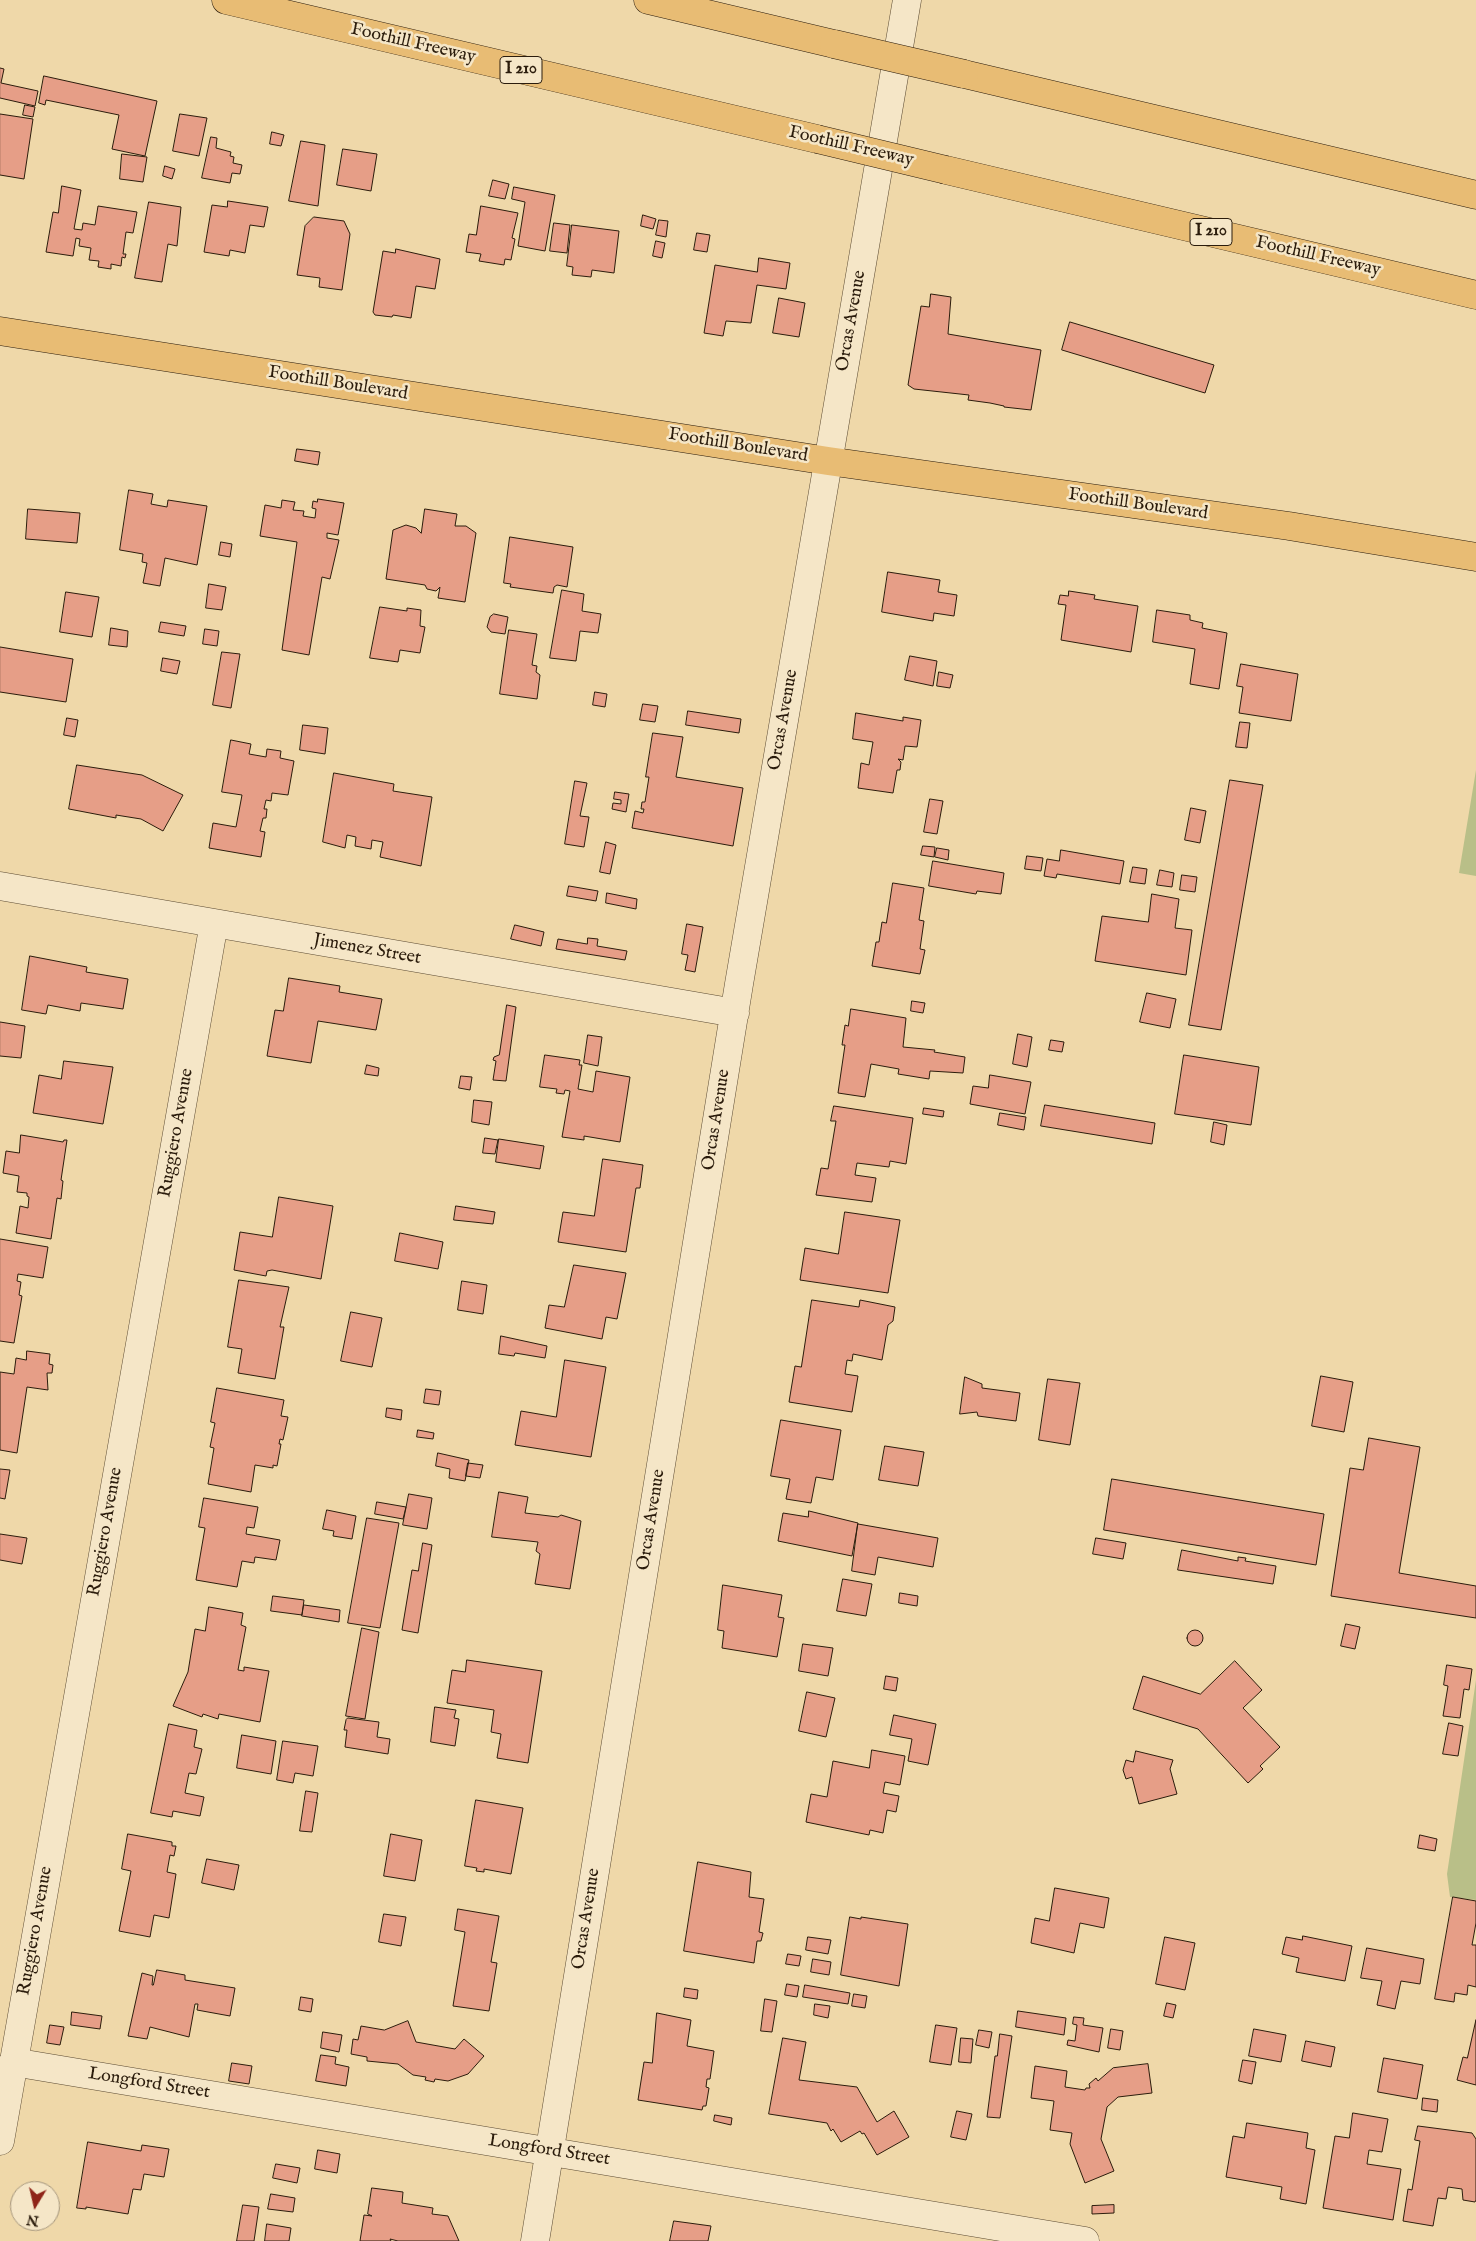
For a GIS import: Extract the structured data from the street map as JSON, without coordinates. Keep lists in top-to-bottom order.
{
  "streets": {
    "main road": ["Foothill Freeway", "I 210", "Foothill Boulevard"],
    "street": [
      "Orcas Avenue",
      "Jimenez Street",
      "Ruggiero Avenue",
      "Longford Street"
    ]
  },
  "crossings": [
    ["Orcas Avenue", "Foothill Boulevard"],
    ["Orcas Avenue", "Jimenez Street"],
    ["Orcas Avenue", "Longford Street"],
    ["Jimenez Street", "Ruggiero Avenue"],
    ["Ruggiero Avenue", "Longford Street"]
  ],
  "north": "bottom"
}
